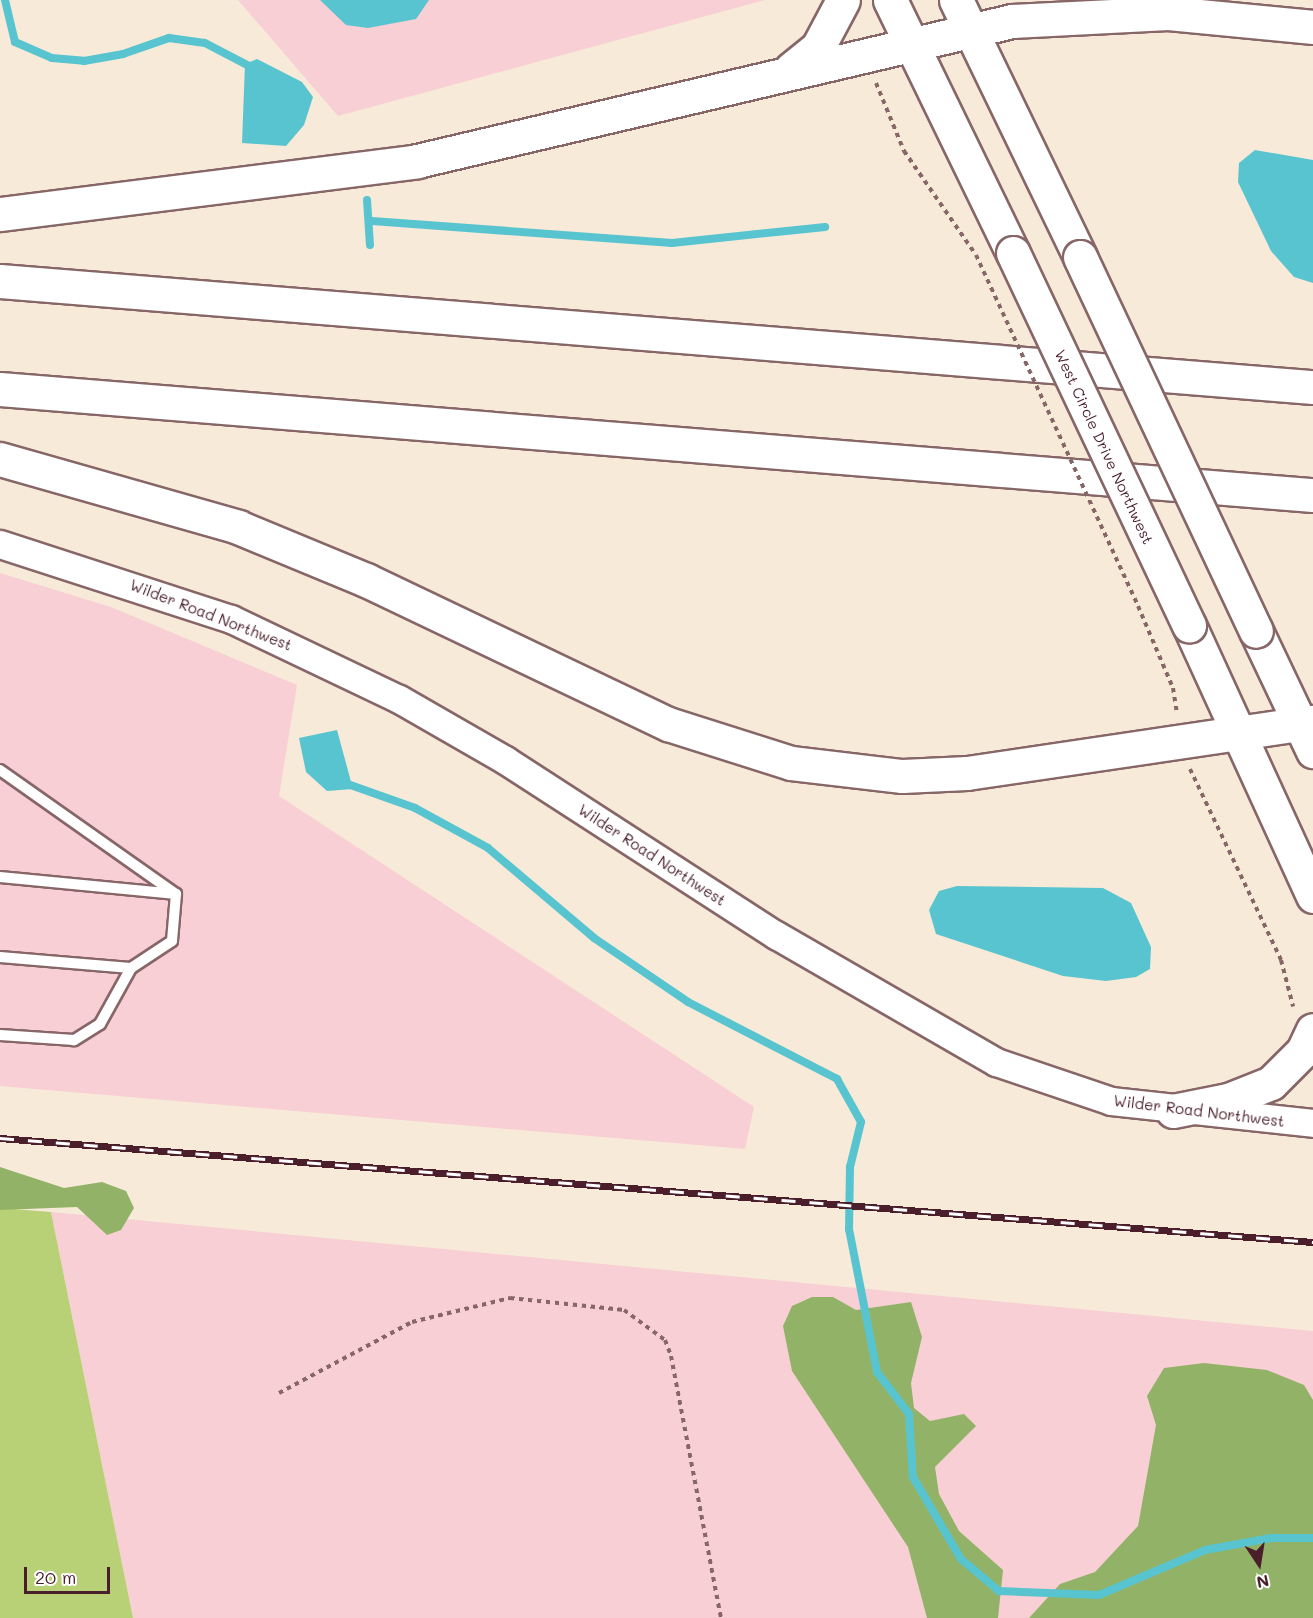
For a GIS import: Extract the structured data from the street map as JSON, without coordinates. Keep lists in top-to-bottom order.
{
  "streets": {
    "main road": ["West Circle Drive Northwest"],
    "street": ["Wilder Road Northwest"]
  },
  "scale_bar": "20 m",
  "north": "bottom"
}
